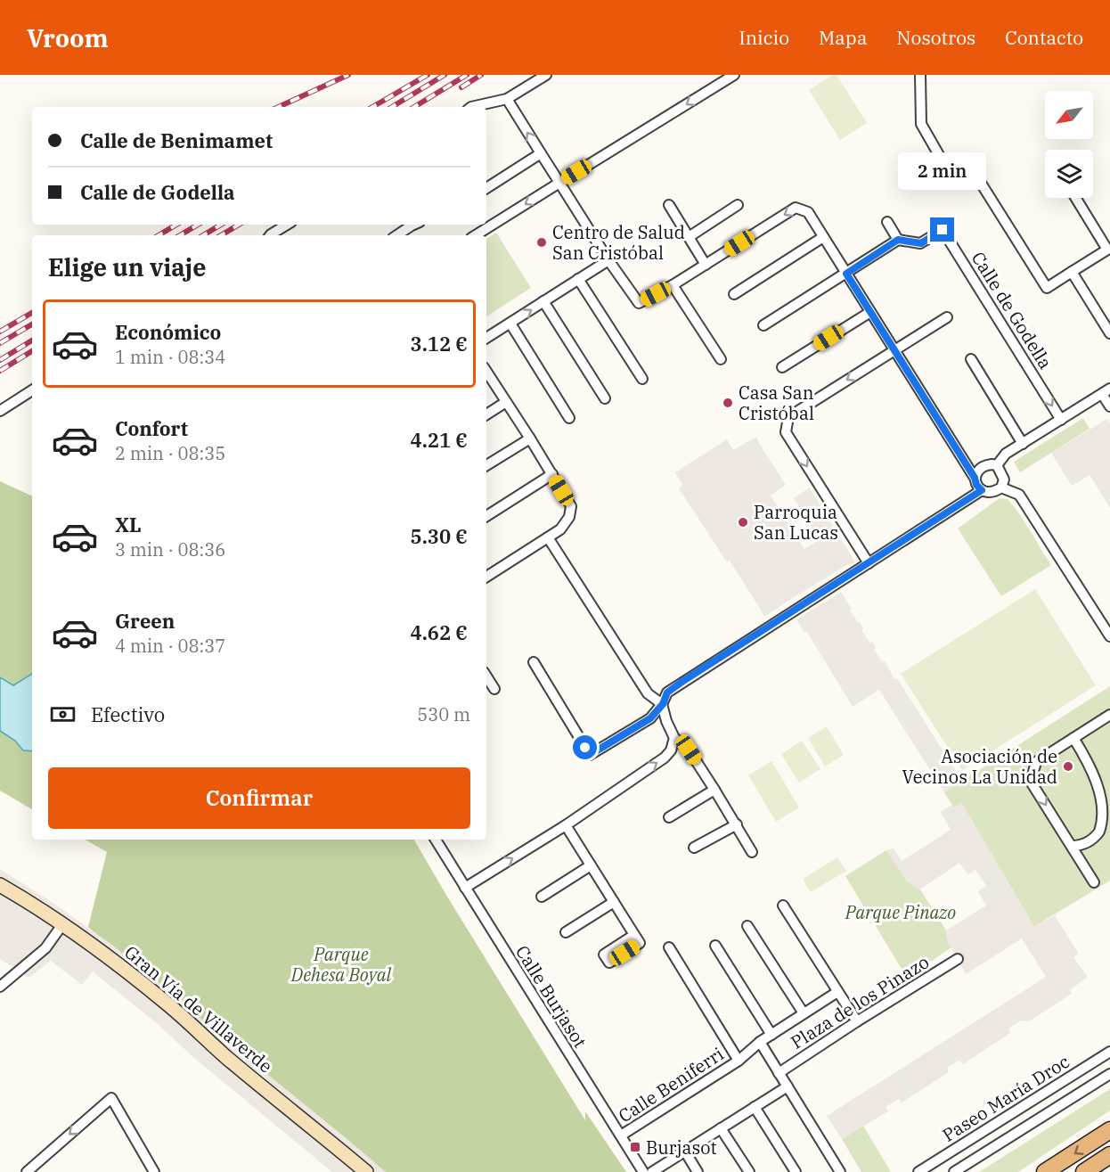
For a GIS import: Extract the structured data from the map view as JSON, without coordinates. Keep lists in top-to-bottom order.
{
  "streets": {
    "street": [
      "Calle de Godella",
      "Calle Burjasot",
      "Plaza de los Pinazo",
      "Gran Vía de Villaverde",
      "Calle Beniferri",
      "Paseo María Droc"
    ]
  },
  "crossings": [
    ["Calle Burjasot", "Calle Beniferri"]
  ],
  "parks": ["Parque Pinazo", "Parque Dehesa Boyal"],
  "places": {
    "other": [
      "Centro de Salud San Cristóbal",
      "Casa San Cristóbal",
      "Parroquia San Lucas",
      "Asociación de Vecinos La Unidad"
    ],
    "transit": ["Burjasot"]
  },
  "north": "bottom left",
  "page": {
    "header": "Vroom",
    "nav": [
      "Inicio",
      "Mapa",
      "Nosotros",
      "Contacto"
    ],
    "banner": ["Calle de Benimamet", "Calle de Godella"],
    "bubble": "2 min",
    "heading": "Elige un viaje",
    "list": [
      {
        "name": "Económico",
        "note": "1 min · 08:34",
        "value": "3.12 €"
      },
      {
        "name": "Confort",
        "note": "2 min · 08:35",
        "value": "4.21 €"
      },
      {
        "name": "XL",
        "note": "3 min · 08:36",
        "value": "5.30 €"
      },
      {
        "name": "Green",
        "note": "4 min · 08:37",
        "value": "4.62 €"
      }
    ],
    "pay": ["Efectivo", "530 m"],
    "buttons": "Confirmar"
  }
}
